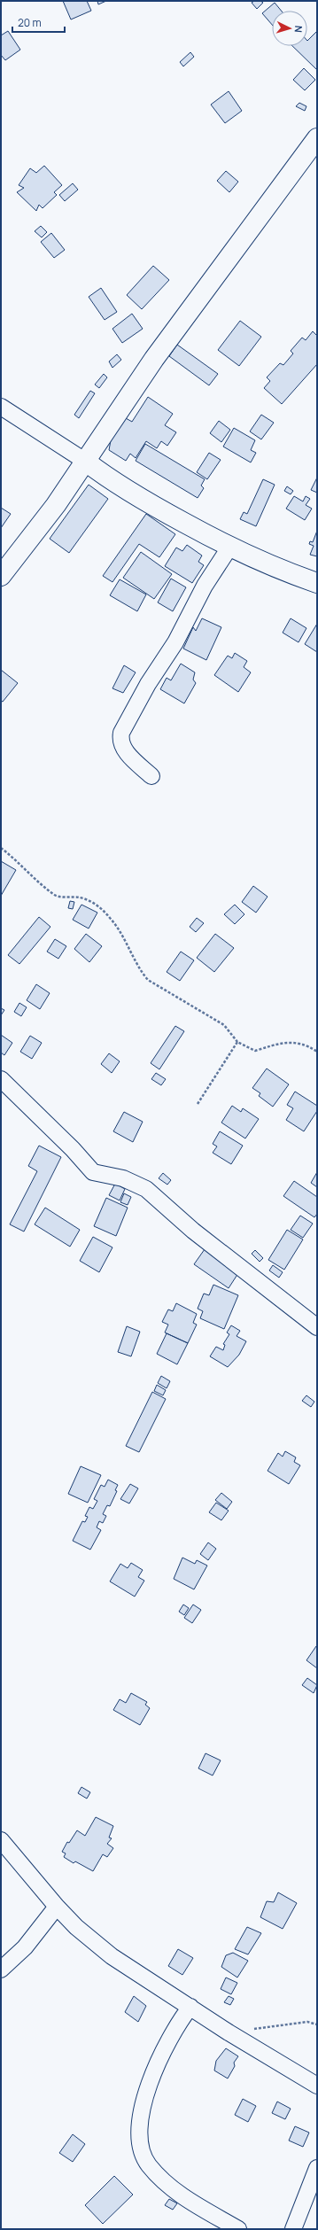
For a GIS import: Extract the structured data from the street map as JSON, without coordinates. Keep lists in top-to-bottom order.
{
  "scale_bar": "20 m",
  "north": "right"
}
